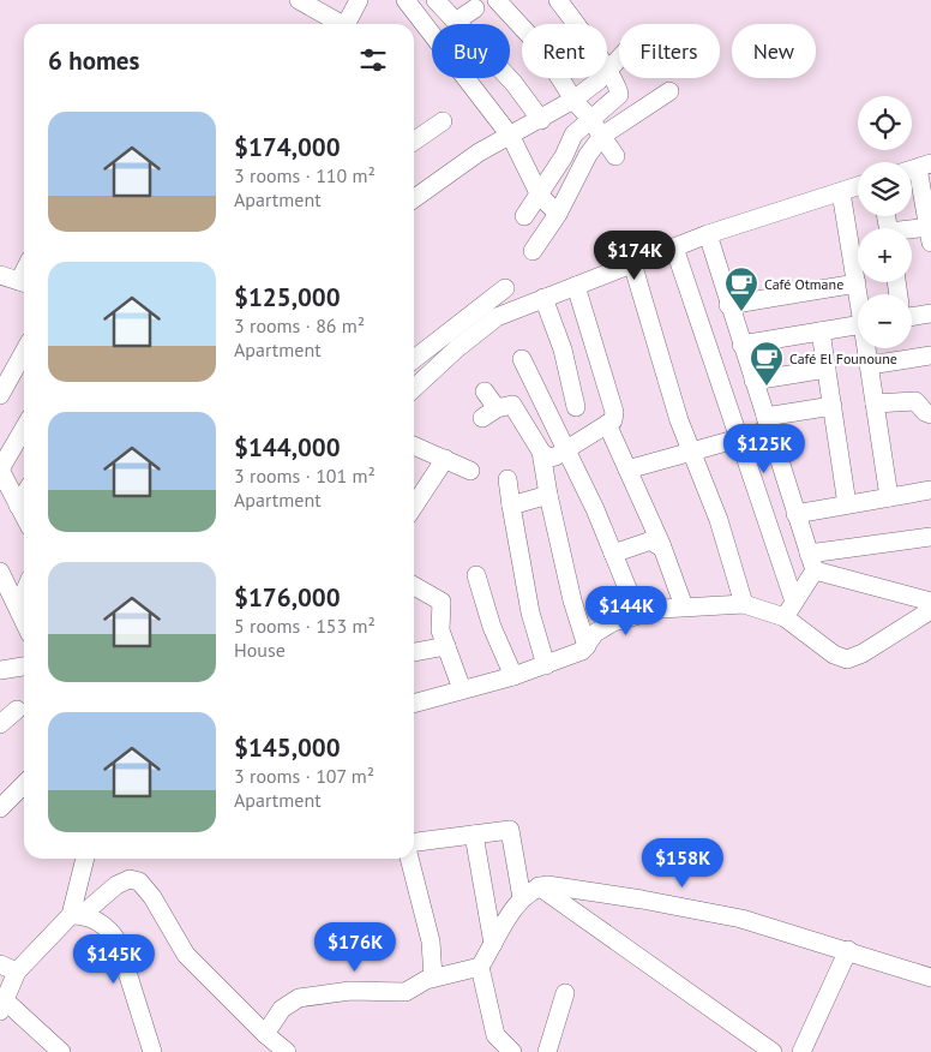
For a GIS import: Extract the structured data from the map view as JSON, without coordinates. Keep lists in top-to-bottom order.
{
  "places": {
    "cafe": ["Café Otmane", "Café El Founoune"]
  },
  "page": {
    "chip": [
      "Buy",
      "Rent",
      "Filters",
      "New"
    ],
    "heading": "6 homes",
    "map_buttons": ["+", "−"],
    "list": [
      {
        "name": "$174,000",
        "note": "3 rooms · 110 m² · Apartment"
      },
      {
        "name": "$125,000",
        "note": "3 rooms · 86 m² · Apartment"
      },
      {
        "name": "$144,000",
        "note": "3 rooms · 101 m² · Apartment"
      },
      {
        "name": "$176,000",
        "note": "5 rooms · 153 m² · House"
      },
      {
        "name": "$145,000",
        "note": "3 rooms · 107 m² · Apartment"
      }
    ],
    "price": [
      "$174K",
      "$125K",
      "$144K",
      "$158K",
      "$176K",
      "$145K"
    ]
  }
}
